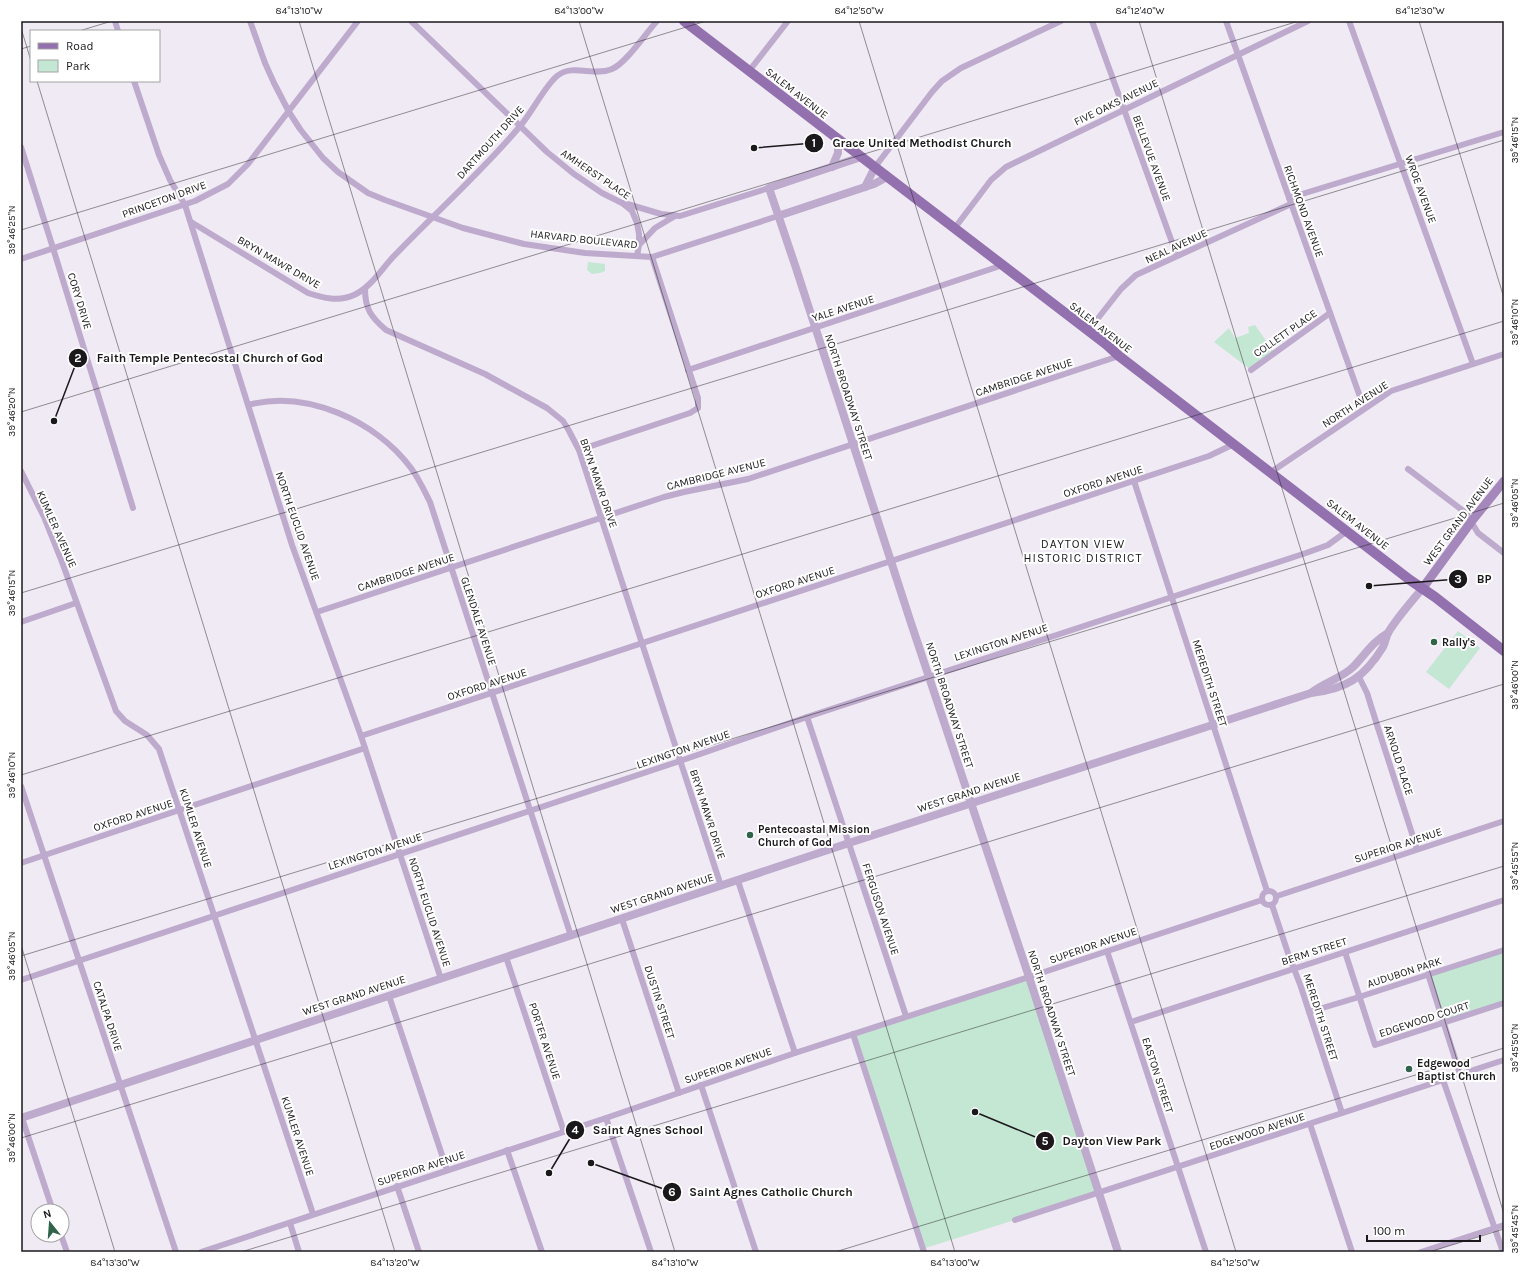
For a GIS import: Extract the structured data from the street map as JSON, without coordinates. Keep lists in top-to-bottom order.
{
  "streets": {
    "main road": ["SALEM AVENUE", "WEST GRAND AVENUE"],
    "street": [
      "FIVE OAKS AVENUE",
      "DARTMOUTH DRIVE",
      "BELLEVUE AVENUE",
      "AMHERST PLACE",
      "WROE AVENUE",
      "PRINCETON DRIVE",
      "RICHMOND AVENUE",
      "HARVARD BOULEVARD",
      "NEAL AVENUE",
      "BRYN MAWR DRIVE",
      "CORY DRIVE",
      "YALE AVENUE",
      "COLLETT PLACE",
      "CAMBRIDGE AVENUE",
      "NORTH BROADWAY STREET",
      "NORTH AVENUE",
      "OXFORD AVENUE",
      "NORTH EUCLID AVENUE",
      "KUMLER AVENUE",
      "GLENDALE AVENUE",
      "LEXINGTON AVENUE",
      "MEREDITH STREET",
      "ARNOLD PLACE",
      "SUPERIOR AVENUE",
      "FERGUSON AVENUE",
      "BERM STREET",
      "AUDUBON PARK",
      "DUSTIN STREET",
      "CATALPA DRIVE",
      "EDGEWOOD COURT",
      "PORTER AVENUE",
      "EASTON STREET",
      "EDGEWOOD AVENUE"
    ]
  },
  "crossings": [
    ["SALEM AVENUE", "FIVE OAKS AVENUE"],
    ["SALEM AVENUE", "HARVARD BOULEVARD"],
    ["SALEM AVENUE", "NEAL AVENUE"],
    ["SALEM AVENUE", "YALE AVENUE"],
    ["SALEM AVENUE", "CAMBRIDGE AVENUE"],
    ["SALEM AVENUE", "NORTH AVENUE"],
    ["SALEM AVENUE", "OXFORD AVENUE"],
    ["SALEM AVENUE", "WEST GRAND AVENUE"],
    ["SALEM AVENUE", "LEXINGTON AVENUE"],
    ["FIVE OAKS AVENUE", "BELLEVUE AVENUE"],
    ["FIVE OAKS AVENUE", "RICHMOND AVENUE"],
    ["DARTMOUTH DRIVE", "AMHERST PLACE"],
    ["DARTMOUTH DRIVE", "HARVARD BOULEVARD"],
    ["DARTMOUTH DRIVE", "BRYN MAWR DRIVE"],
    ["BELLEVUE AVENUE", "NEAL AVENUE"],
    ["AMHERST PLACE", "HARVARD BOULEVARD"],
    ["WROE AVENUE", "NEAL AVENUE"],
    ["WROE AVENUE", "NORTH AVENUE"],
    ["PRINCETON DRIVE", "HARVARD BOULEVARD"],
    ["PRINCETON DRIVE", "CORY DRIVE"],
    ["PRINCETON DRIVE", "NORTH EUCLID AVENUE"],
    ["RICHMOND AVENUE", "NEAL AVENUE"],
    ["RICHMOND AVENUE", "COLLETT PLACE"],
    ["RICHMOND AVENUE", "NORTH AVENUE"],
    ["HARVARD BOULEVARD", "NORTH BROADWAY STREET"],
    ["BRYN MAWR DRIVE", "CAMBRIDGE AVENUE"],
    ["BRYN MAWR DRIVE", "OXFORD AVENUE"],
    ["BRYN MAWR DRIVE", "WEST GRAND AVENUE"],
    ["BRYN MAWR DRIVE", "NORTH EUCLID AVENUE"],
    ["BRYN MAWR DRIVE", "LEXINGTON AVENUE"],
    ["YALE AVENUE", "NORTH BROADWAY STREET"],
    ["CAMBRIDGE AVENUE", "NORTH BROADWAY STREET"],
    ["CAMBRIDGE AVENUE", "NORTH EUCLID AVENUE"],
    ["CAMBRIDGE AVENUE", "GLENDALE AVENUE"],
    ["NORTH BROADWAY STREET", "OXFORD AVENUE"],
    ["NORTH BROADWAY STREET", "WEST GRAND AVENUE"],
    ["NORTH BROADWAY STREET", "LEXINGTON AVENUE"],
    ["NORTH BROADWAY STREET", "SUPERIOR AVENUE"],
    ["NORTH BROADWAY STREET", "EDGEWOOD AVENUE"],
    ["OXFORD AVENUE", "NORTH EUCLID AVENUE"],
    ["OXFORD AVENUE", "KUMLER AVENUE"],
    ["OXFORD AVENUE", "GLENDALE AVENUE"],
    ["OXFORD AVENUE", "MEREDITH STREET"],
    ["OXFORD AVENUE", "CATALPA DRIVE"],
    ["WEST GRAND AVENUE", "NORTH EUCLID AVENUE"],
    ["WEST GRAND AVENUE", "KUMLER AVENUE"],
    ["WEST GRAND AVENUE", "GLENDALE AVENUE"],
    ["WEST GRAND AVENUE", "MEREDITH STREET"],
    ["WEST GRAND AVENUE", "ARNOLD PLACE"],
    ["WEST GRAND AVENUE", "FERGUSON AVENUE"],
    ["WEST GRAND AVENUE", "DUSTIN STREET"],
    ["WEST GRAND AVENUE", "CATALPA DRIVE"],
    ["WEST GRAND AVENUE", "PORTER AVENUE"],
    ["NORTH EUCLID AVENUE", "GLENDALE AVENUE"],
    ["NORTH EUCLID AVENUE", "LEXINGTON AVENUE"],
    ["KUMLER AVENUE", "LEXINGTON AVENUE"],
    ["KUMLER AVENUE", "SUPERIOR AVENUE"],
    ["GLENDALE AVENUE", "LEXINGTON AVENUE"],
    ["LEXINGTON AVENUE", "MEREDITH STREET"],
    ["LEXINGTON AVENUE", "FERGUSON AVENUE"],
    ["LEXINGTON AVENUE", "CATALPA DRIVE"],
    ["MEREDITH STREET", "SUPERIOR AVENUE"],
    ["MEREDITH STREET", "BERM STREET"],
    ["MEREDITH STREET", "AUDUBON PARK"],
    ["MEREDITH STREET", "EDGEWOOD AVENUE"],
    ["ARNOLD PLACE", "SUPERIOR AVENUE"],
    ["SUPERIOR AVENUE", "FERGUSON AVENUE"],
    ["SUPERIOR AVENUE", "DUSTIN STREET"],
    ["SUPERIOR AVENUE", "PORTER AVENUE"],
    ["SUPERIOR AVENUE", "EASTON STREET"],
    ["BERM STREET", "EDGEWOOD COURT"],
    ["BERM STREET", "EASTON STREET"],
    ["AUDUBON PARK", "EDGEWOOD COURT"],
    ["EASTON STREET", "EDGEWOOD AVENUE"]
  ],
  "districts": ["DAYTON VIEW HISTORIC DISTRICT"],
  "places": [
    "Grace United Methodist Church",
    "Faith Temple Pentecostal Church of God",
    "BP",
    "Rally's",
    "Pentecoastal Mission Church of God",
    "Edgewood Baptist Church",
    "Dayton View Park",
    "Saint Agnes Catholic Church",
    "Saint Agnes School"
  ],
  "legend": ["Road", "Park"],
  "scale_bar": "100 m",
  "north": "top",
  "coordinates": [
    "84°13'10\"W",
    "84°13'00\"W",
    "84°12'50\"W",
    "84°12'40\"W",
    "84°12'30\"W",
    "39°46'15\"N",
    "39°46'25\"N",
    "39°46'10\"N",
    "39°46'20\"N",
    "39°46'05\"N",
    "39°46'00\"N",
    "39°45'55\"N",
    "39°45'50\"N",
    "39°45'45\"N",
    "84°13'30\"W",
    "84°13'20\"W"
  ]
}
